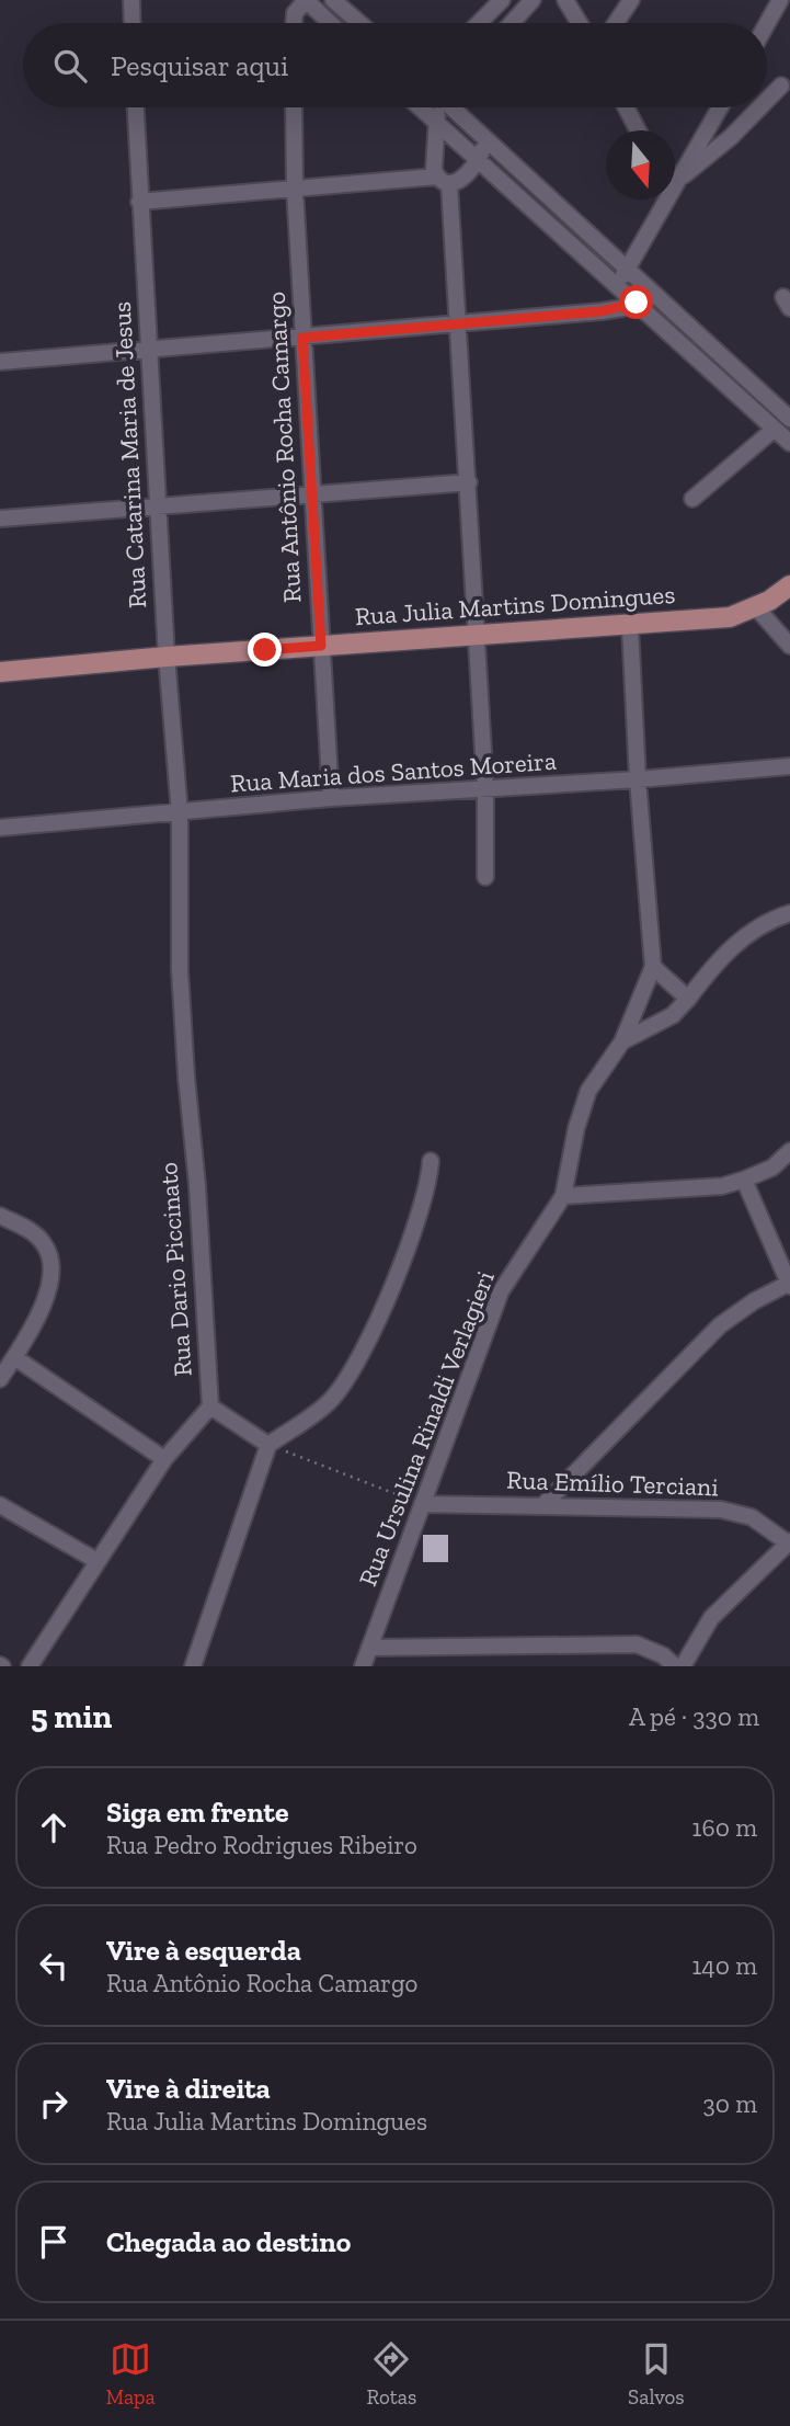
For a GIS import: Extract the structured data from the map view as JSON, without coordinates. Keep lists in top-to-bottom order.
{
  "streets": {
    "main road": ["Rua Julia Martins Domingues"],
    "street": [
      "Rua Antônio Rocha Camargo",
      "Rua Catarina Maria de Jesus",
      "Rua Maria dos Santos Moreira",
      "Rua Dario Piccinato",
      "Rua Ursulina Rinaldi Verlagieri",
      "Rua Emílio Terciani"
    ]
  },
  "crossings": [
    ["Rua Antônio Rocha Camargo", "Rua Julia Martins Domingues"],
    ["Rua Antônio Rocha Camargo", "Rua Maria dos Santos Moreira"],
    ["Rua Catarina Maria de Jesus", "Rua Julia Martins Domingues"],
    ["Rua Catarina Maria de Jesus", "Rua Maria dos Santos Moreira"],
    ["Rua Catarina Maria de Jesus", "Rua Dario Piccinato"],
    ["Rua Julia Martins Domingues", "Rua Ursulina Rinaldi Verlagieri"],
    ["Rua Maria dos Santos Moreira", "Rua Dario Piccinato"],
    ["Rua Maria dos Santos Moreira", "Rua Ursulina Rinaldi Verlagieri"],
    ["Rua Ursulina Rinaldi Verlagieri", "Rua Emílio Terciani"]
  ],
  "north": "bottom",
  "page": {
    "search": "Pesquisar aqui",
    "heading": ["5 min", "A pé · 330 m"],
    "list": [
      ["Siga em frente", "Rua Pedro Rodrigues Ribeiro", "160 m"],
      ["Vire à esquerda", "Rua Antônio Rocha Camargo", "140 m"],
      ["Vire à direita", "Rua Julia Martins Domingues", "30 m"],
      "Chegada ao destino"
    ],
    "nav": ["Mapa", "Rotas", "Salvos"]
  }
}
